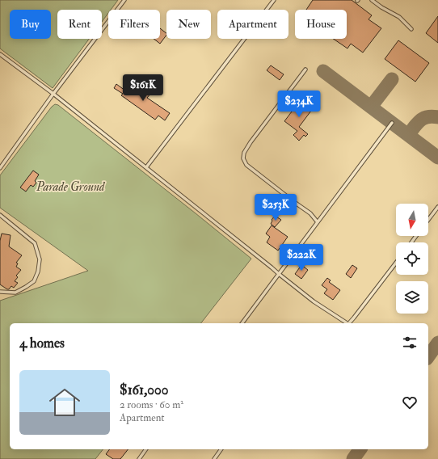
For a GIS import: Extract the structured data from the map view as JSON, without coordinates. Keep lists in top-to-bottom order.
{
  "parks": ["Parade Ground"],
  "north": "bottom",
  "page": {
    "chip": [
      "Buy",
      "Rent",
      "Filters",
      "New",
      "Apartment",
      "House"
    ],
    "price": [
      "$161K",
      "$234K",
      "$253K",
      "$222K"
    ],
    "heading": "4 homes",
    "list": [
      {
        "name": "$161,000",
        "note": "2 rooms · 60 m² · Apartment"
      }
    ]
  }
}
